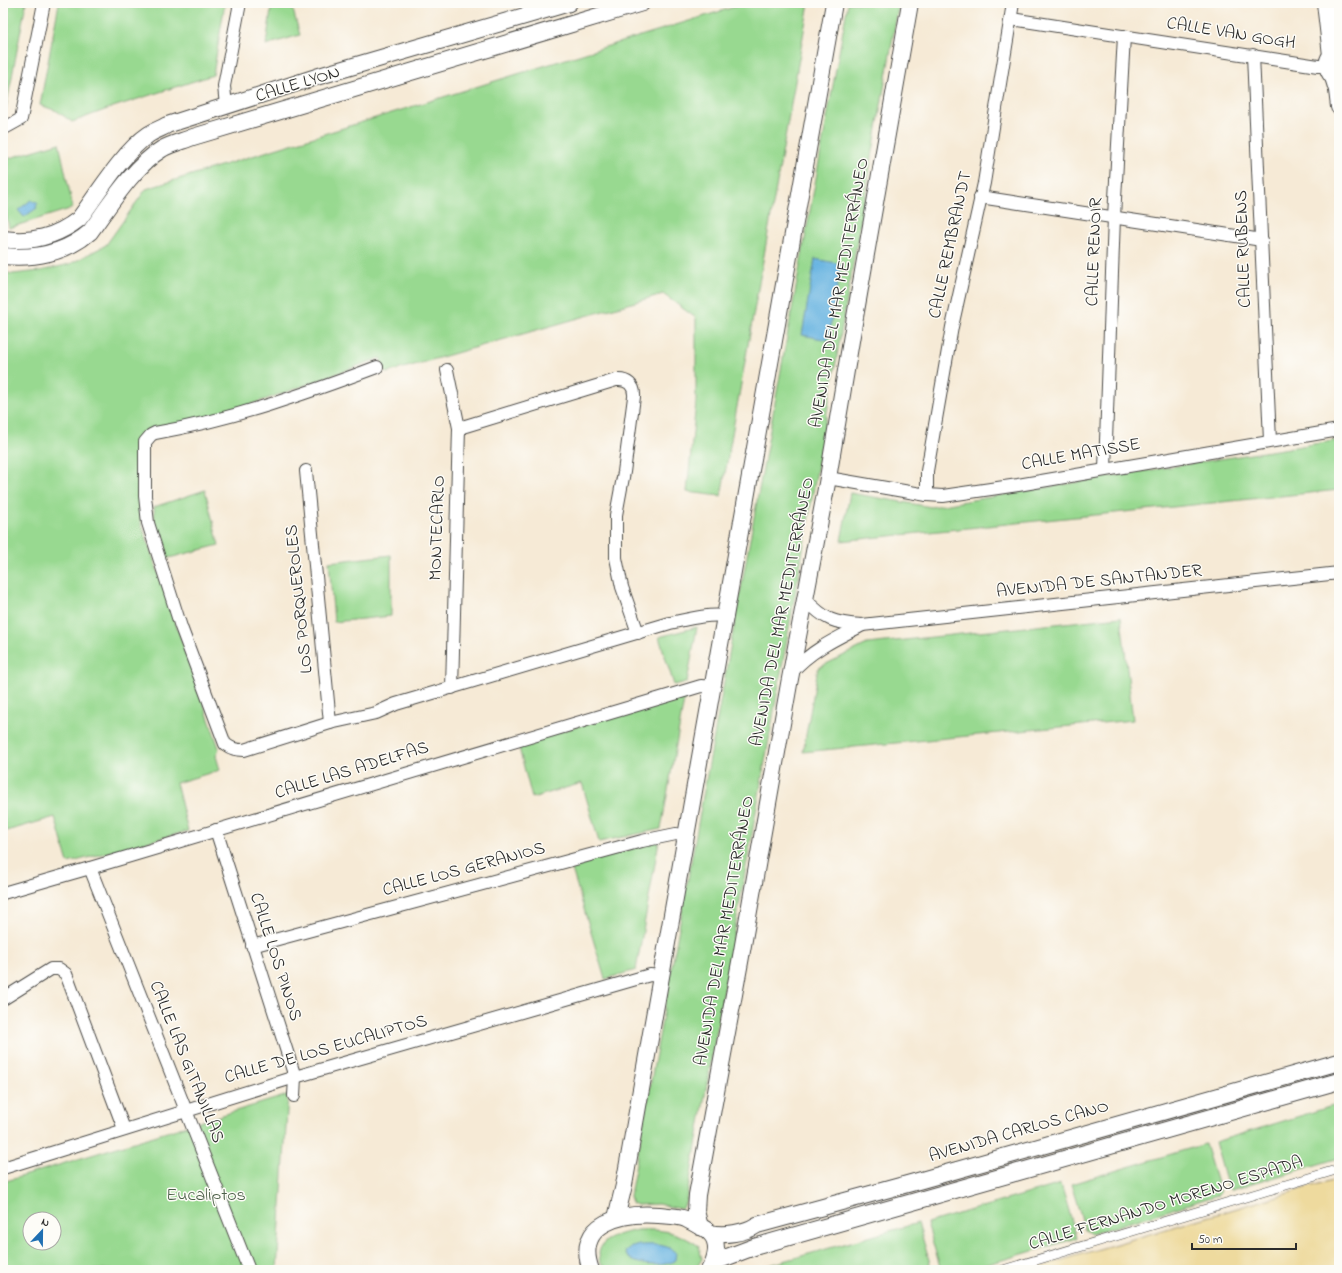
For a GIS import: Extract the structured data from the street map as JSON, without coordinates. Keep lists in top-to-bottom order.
{
  "streets": {
    "street": [
      "CALLE VAN GOGH",
      "CALLE LYON",
      "CALLE REMBRANDT",
      "CALLE RUBENS",
      "CALLE RENOIR",
      "AVENIDA DEL MAR MEDITERRÁNEO",
      "CALLE MATISSE",
      "MONTECARLO",
      "AVENIDA DE SANTANDER",
      "LOS PORQUEROLES",
      "CALLE LAS ADELFAS",
      "CALLE LOS GERANIOS",
      "CALLE LOS PINOS",
      "CALLE DE LOS EUCALIPTOS",
      "CALLE LAS GITANILLAS",
      "AVENIDA CARLOS CANO",
      "CALLE FERNANDO MORENO ESPADA"
    ]
  },
  "crossings": [
    ["CALLE VAN GOGH", "CALLE REMBRANDT"],
    ["CALLE VAN GOGH", "CALLE RUBENS"],
    ["CALLE VAN GOGH", "CALLE RENOIR"],
    ["CALLE REMBRANDT", "CALLE MATISSE"],
    ["CALLE RUBENS", "CALLE MATISSE"],
    ["CALLE RENOIR", "CALLE MATISSE"],
    ["AVENIDA DEL MAR MEDITERRÁNEO", "CALLE MATISSE"],
    ["AVENIDA DEL MAR MEDITERRÁNEO", "AVENIDA DE SANTANDER"],
    ["AVENIDA DEL MAR MEDITERRÁNEO", "AVENIDA CARLOS CANO"],
    ["CALLE LAS ADELFAS", "CALLE LOS PINOS"],
    ["CALLE LAS ADELFAS", "CALLE LAS GITANILLAS"],
    ["CALLE LOS GERANIOS", "CALLE LOS PINOS"],
    ["CALLE LOS PINOS", "CALLE DE LOS EUCALIPTOS"],
    ["CALLE DE LOS EUCALIPTOS", "CALLE LAS GITANILLAS"]
  ],
  "parks": ["Eucaliptos"],
  "scale_bar": "50 m",
  "north": "top"
}
